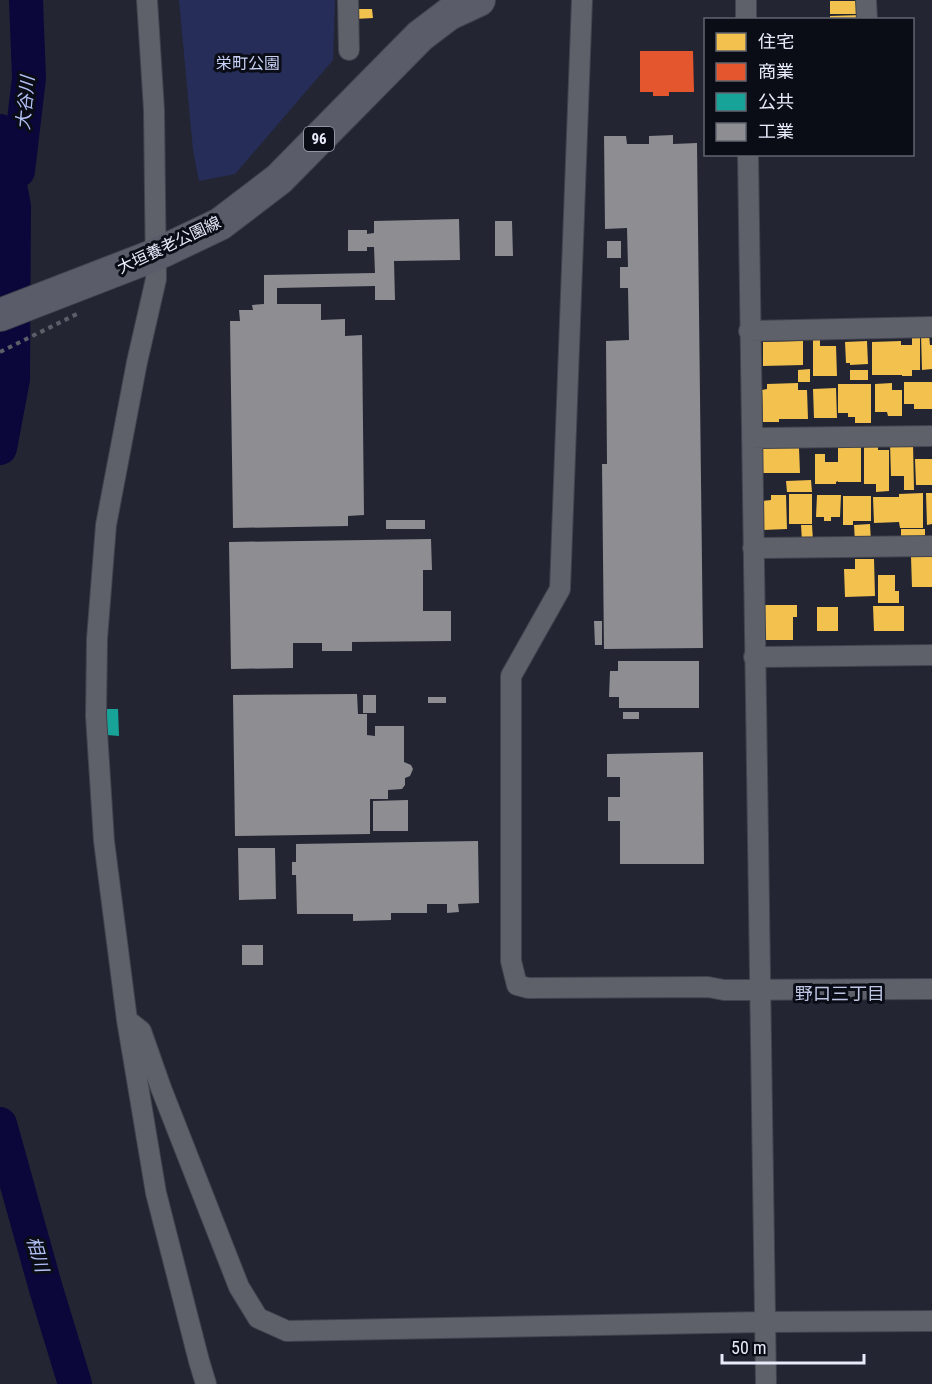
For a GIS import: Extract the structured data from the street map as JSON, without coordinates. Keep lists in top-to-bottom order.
{
  "streets": {
    "main road": ["96", "大垣養老公園線"]
  },
  "districts": ["野口三丁目"],
  "water": ["大谷川", "相川"],
  "parks": ["栄町公園"],
  "legend": [
    "住宅",
    "商業",
    "公共",
    "工業"
  ],
  "scale_bar": "50 m"
}
